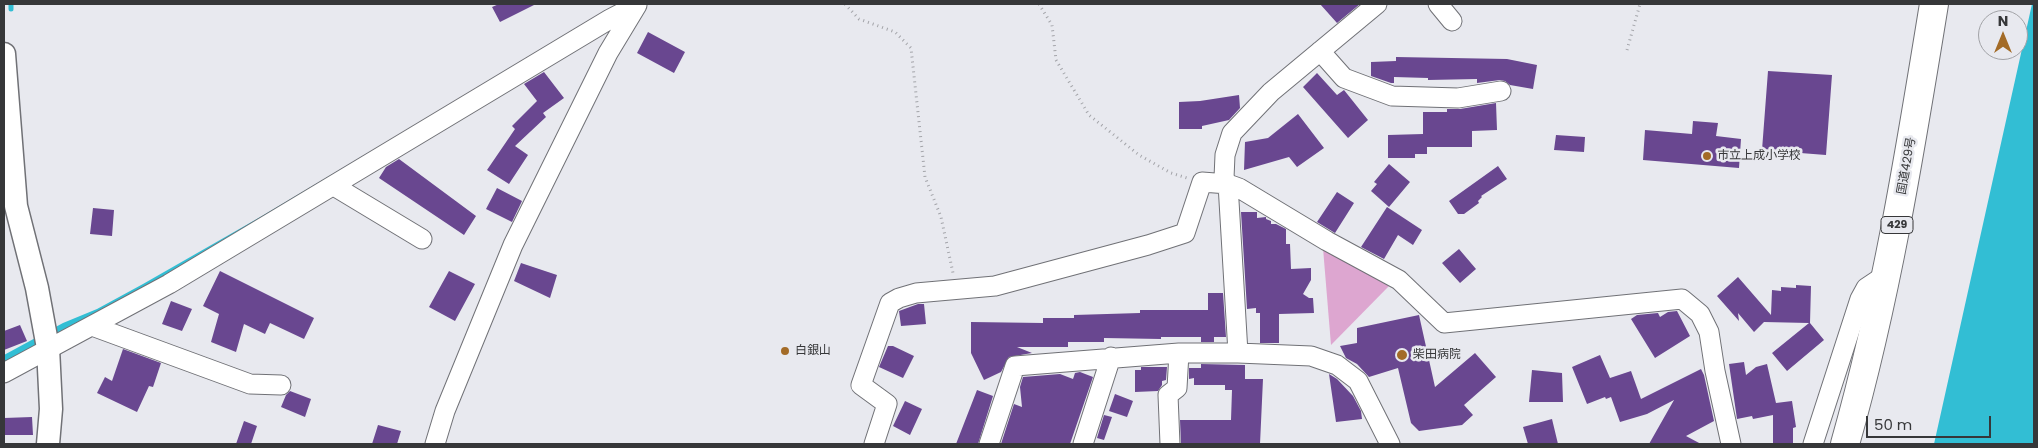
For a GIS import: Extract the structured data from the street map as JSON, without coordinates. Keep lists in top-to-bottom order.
{
  "streets": {
    "highway": ["国道429号", "429"]
  },
  "places": ["市立上成小学校", "白銀山", "柴田病院"],
  "scale_bar": "50 m",
  "north": "top"
}
